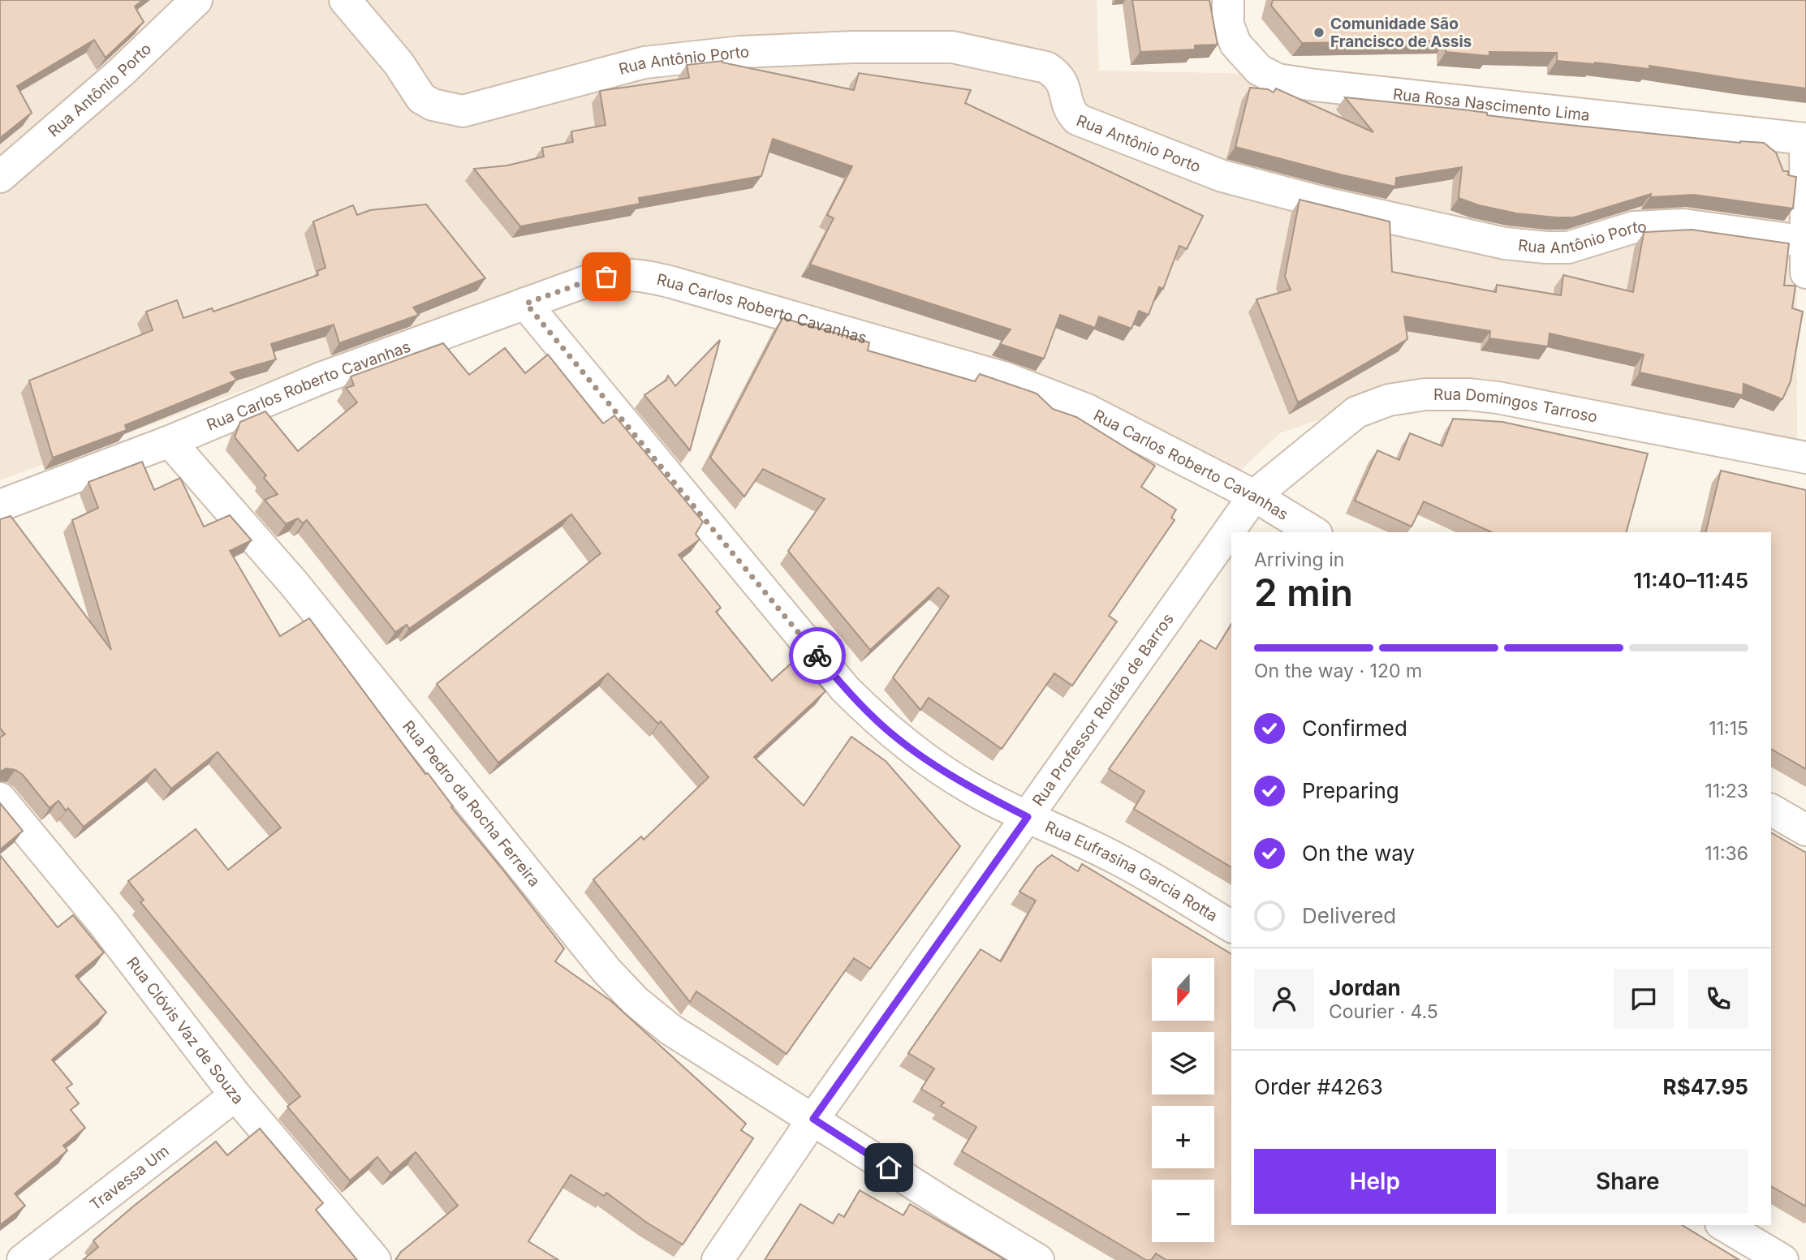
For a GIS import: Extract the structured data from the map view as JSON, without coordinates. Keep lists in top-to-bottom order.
{
  "streets": {
    "street": [
      "Rua Antônio Porto",
      "Rua Rosa Nascimento Lima",
      "Rua Carlos Roberto Cavanhas",
      "Rua Domingos Tarroso",
      "Rua Professor Roldão de Barros",
      "Rua Pedro da Rocha Ferreira",
      "Rua Eufrasina Garcia Rotta",
      "Rua Clóvis Vaz de Souza",
      "Travessa Um"
    ]
  },
  "crossings": [
    ["Rua Carlos Roberto Cavanhas", "Rua Domingos Tarroso"],
    ["Rua Carlos Roberto Cavanhas", "Rua Professor Roldão de Barros"],
    ["Rua Carlos Roberto Cavanhas", "Rua Pedro da Rocha Ferreira"],
    ["Rua Carlos Roberto Cavanhas", "Rua Eufrasina Garcia Rotta"],
    ["Rua Domingos Tarroso", "Rua Professor Roldão de Barros"],
    ["Rua Professor Roldão de Barros", "Rua Pedro da Rocha Ferreira"],
    ["Rua Professor Roldão de Barros", "Rua Eufrasina Garcia Rotta"],
    ["Rua Clóvis Vaz de Souza", "Travessa Um"]
  ],
  "places": ["Comunidade São Francisco de Assis"],
  "north": "bottom",
  "page": {
    "heading": ["2 min", "Arriving in", "11:40–11:45"],
    "panel": [
      "Jordan",
      "Courier · 4.5",
      "Order #4263",
      "R$47.95"
    ],
    "bar": "On the way · 120 m",
    "list": [
      ["Confirmed", "11:15"],
      ["Preparing", "11:23"],
      ["On the way", "11:36"],
      "Delivered"
    ],
    "map_buttons": ["+", "−"],
    "buttons": ["Help", "Share"]
  }
}
